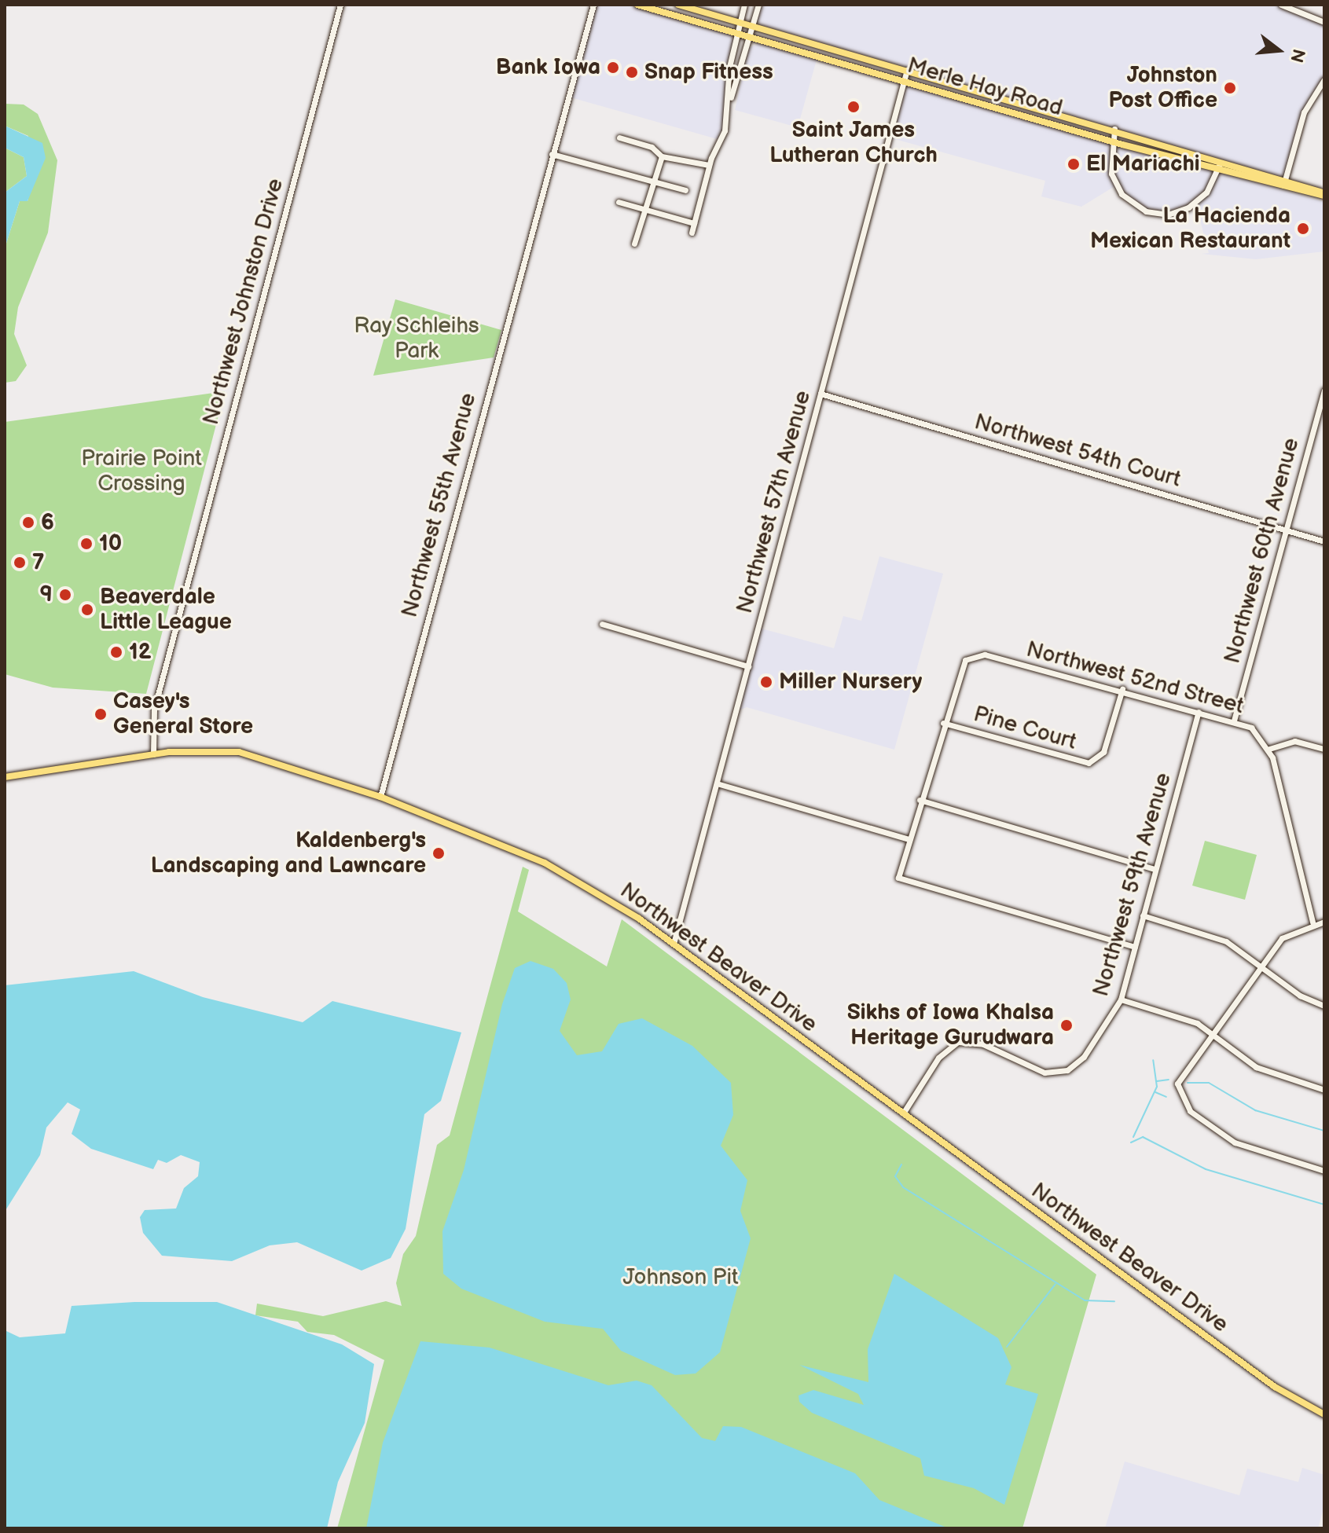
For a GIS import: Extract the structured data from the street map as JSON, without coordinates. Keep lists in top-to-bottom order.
{
  "streets": {
    "main road": ["Merle Hay Road", "Northwest Beaver Drive"],
    "street": [
      "Northwest Johnston Drive",
      "Northwest 54th Court",
      "Northwest 57th Avenue",
      "Northwest 55th Avenue",
      "Northwest 60th Avenue",
      "Northwest 52nd Street",
      "Pine Court",
      "Northwest 59th Avenue"
    ]
  },
  "crossings": [
    ["Merle Hay Road", "Northwest 57th Avenue"],
    ["Northwest Johnston Drive", "Northwest Beaver Drive"],
    ["Northwest 54th Court", "Northwest 57th Avenue"],
    ["Northwest 54th Court", "Northwest 60th Avenue"],
    ["Northwest 57th Avenue", "Northwest Beaver Drive"],
    ["Northwest 55th Avenue", "Northwest Beaver Drive"],
    ["Northwest 60th Avenue", "Northwest 52nd Street"],
    ["Northwest 52nd Street", "Pine Court"],
    ["Northwest 52nd Street", "Northwest 59th Avenue"],
    ["Northwest 59th Avenue", "Northwest Beaver Drive"]
  ],
  "parks": ["Ray Schleihs Park", "Prairie Point Crossing", "Johnson Pit"],
  "places": [
    "Bank Iowa",
    "Snap Fitness",
    "Johnston Post Office",
    "Saint James Lutheran Church",
    "El Mariachi",
    "La Hacienda Mexican Restaurant",
    "6",
    "10",
    "7",
    "9",
    "Beaverdale Little League",
    "12",
    "Miller Nursery",
    "Casey's General Store",
    "Kaldenberg's Landscaping and Lawncare",
    "Sikhs of Iowa Khalsa Heritage Gurudwara"
  ],
  "north": "right"
}
